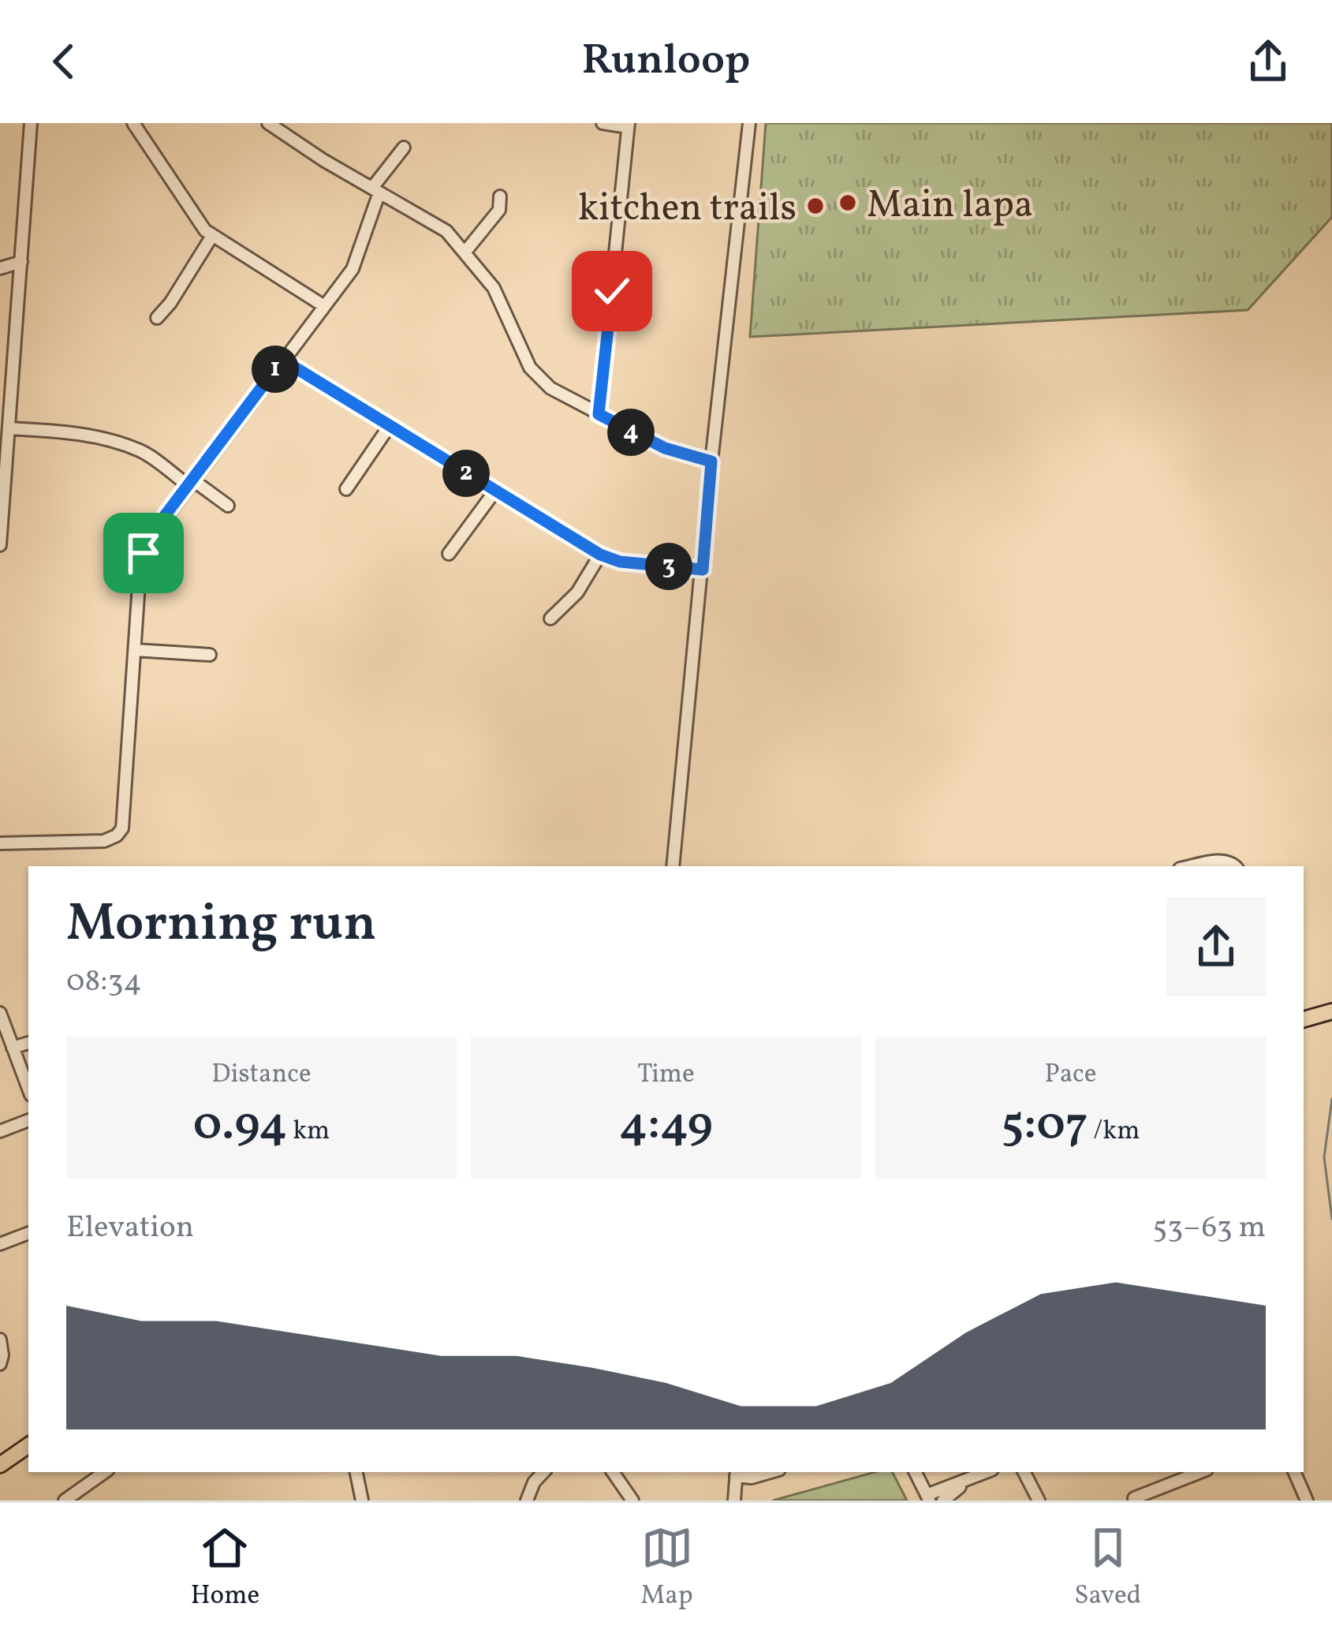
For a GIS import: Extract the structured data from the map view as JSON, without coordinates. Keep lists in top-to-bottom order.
{
  "places": ["Main lapa", "kitchen trails"],
  "page": {
    "header": "Runloop",
    "pins": [
      "1",
      "4",
      "2",
      "3"
    ],
    "heading": ["Morning run", "08:34"],
    "stats": [
      ["Distance", "0.94 km"],
      ["Time", "4:49"],
      ["Pace", "5:07 /km"]
    ],
    "chart": ["Elevation", "53–63 m"],
    "tabs": ["Home", "Map", "Saved"]
  }
}
